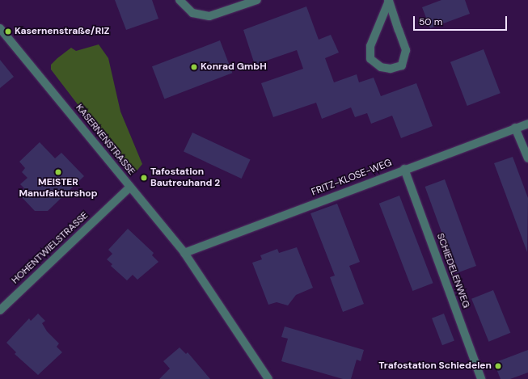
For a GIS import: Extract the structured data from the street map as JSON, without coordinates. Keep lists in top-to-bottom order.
{
  "streets": {
    "street": [
      "KASERNENSTRASSE",
      "FRITZ-KLOSE-WEG",
      "HOHENTWIELSTRASSE",
      "SCHIEDELENWEG"
    ]
  },
  "crossings": [
    ["KASERNENSTRASSE", "FRITZ-KLOSE-WEG"],
    ["KASERNENSTRASSE", "HOHENTWIELSTRASSE"],
    ["FRITZ-KLOSE-WEG", "SCHIEDELENWEG"]
  ],
  "places": [
    "Kasernenstraße/RIZ",
    "Konrad GmbH",
    "MEISTER Manufakturshop",
    "Tafostation Bautreuhand 2",
    "Trafostation Schiedelen"
  ],
  "scale_bar": "50 m"
}
